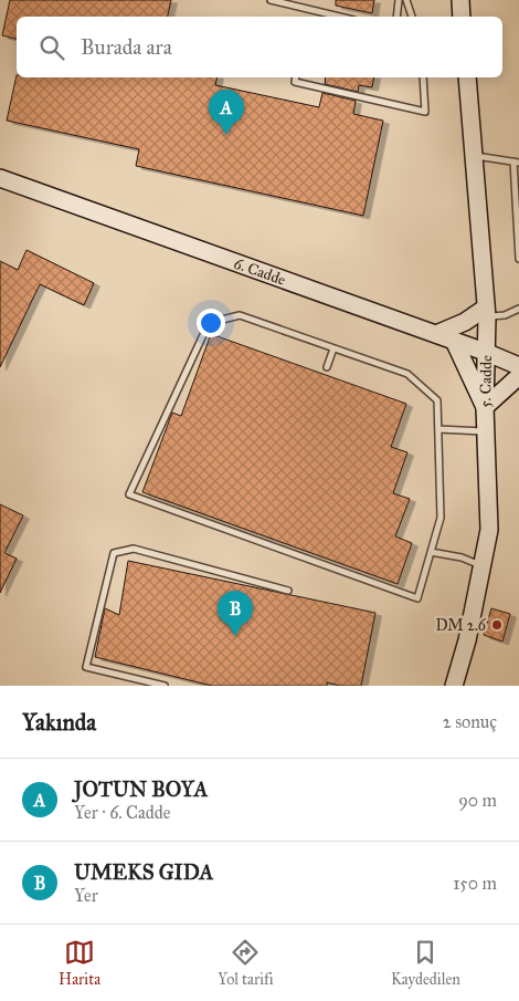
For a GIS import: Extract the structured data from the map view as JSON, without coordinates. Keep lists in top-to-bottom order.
{
  "streets": {
    "street": ["6. Cadde", "5. Cadde"]
  },
  "crossings": [
    ["6. Cadde", "5. Cadde"]
  ],
  "places": ["DM 2.6"],
  "page": {
    "search": "Burada ara",
    "pins": ["A", "B"],
    "heading": ["Yakında", "2 sonuç"],
    "list": [
      {
        "mark": "A",
        "name": "JOTUN BOYA",
        "note": "Yer · 6. Cadde",
        "value": "90 m"
      },
      {
        "mark": "B",
        "name": "UMEKS GIDA",
        "note": "Yer",
        "value": "150 m"
      }
    ],
    "nav": ["Harita", "Yol tarifi", "Kaydedilen"]
  }
}
